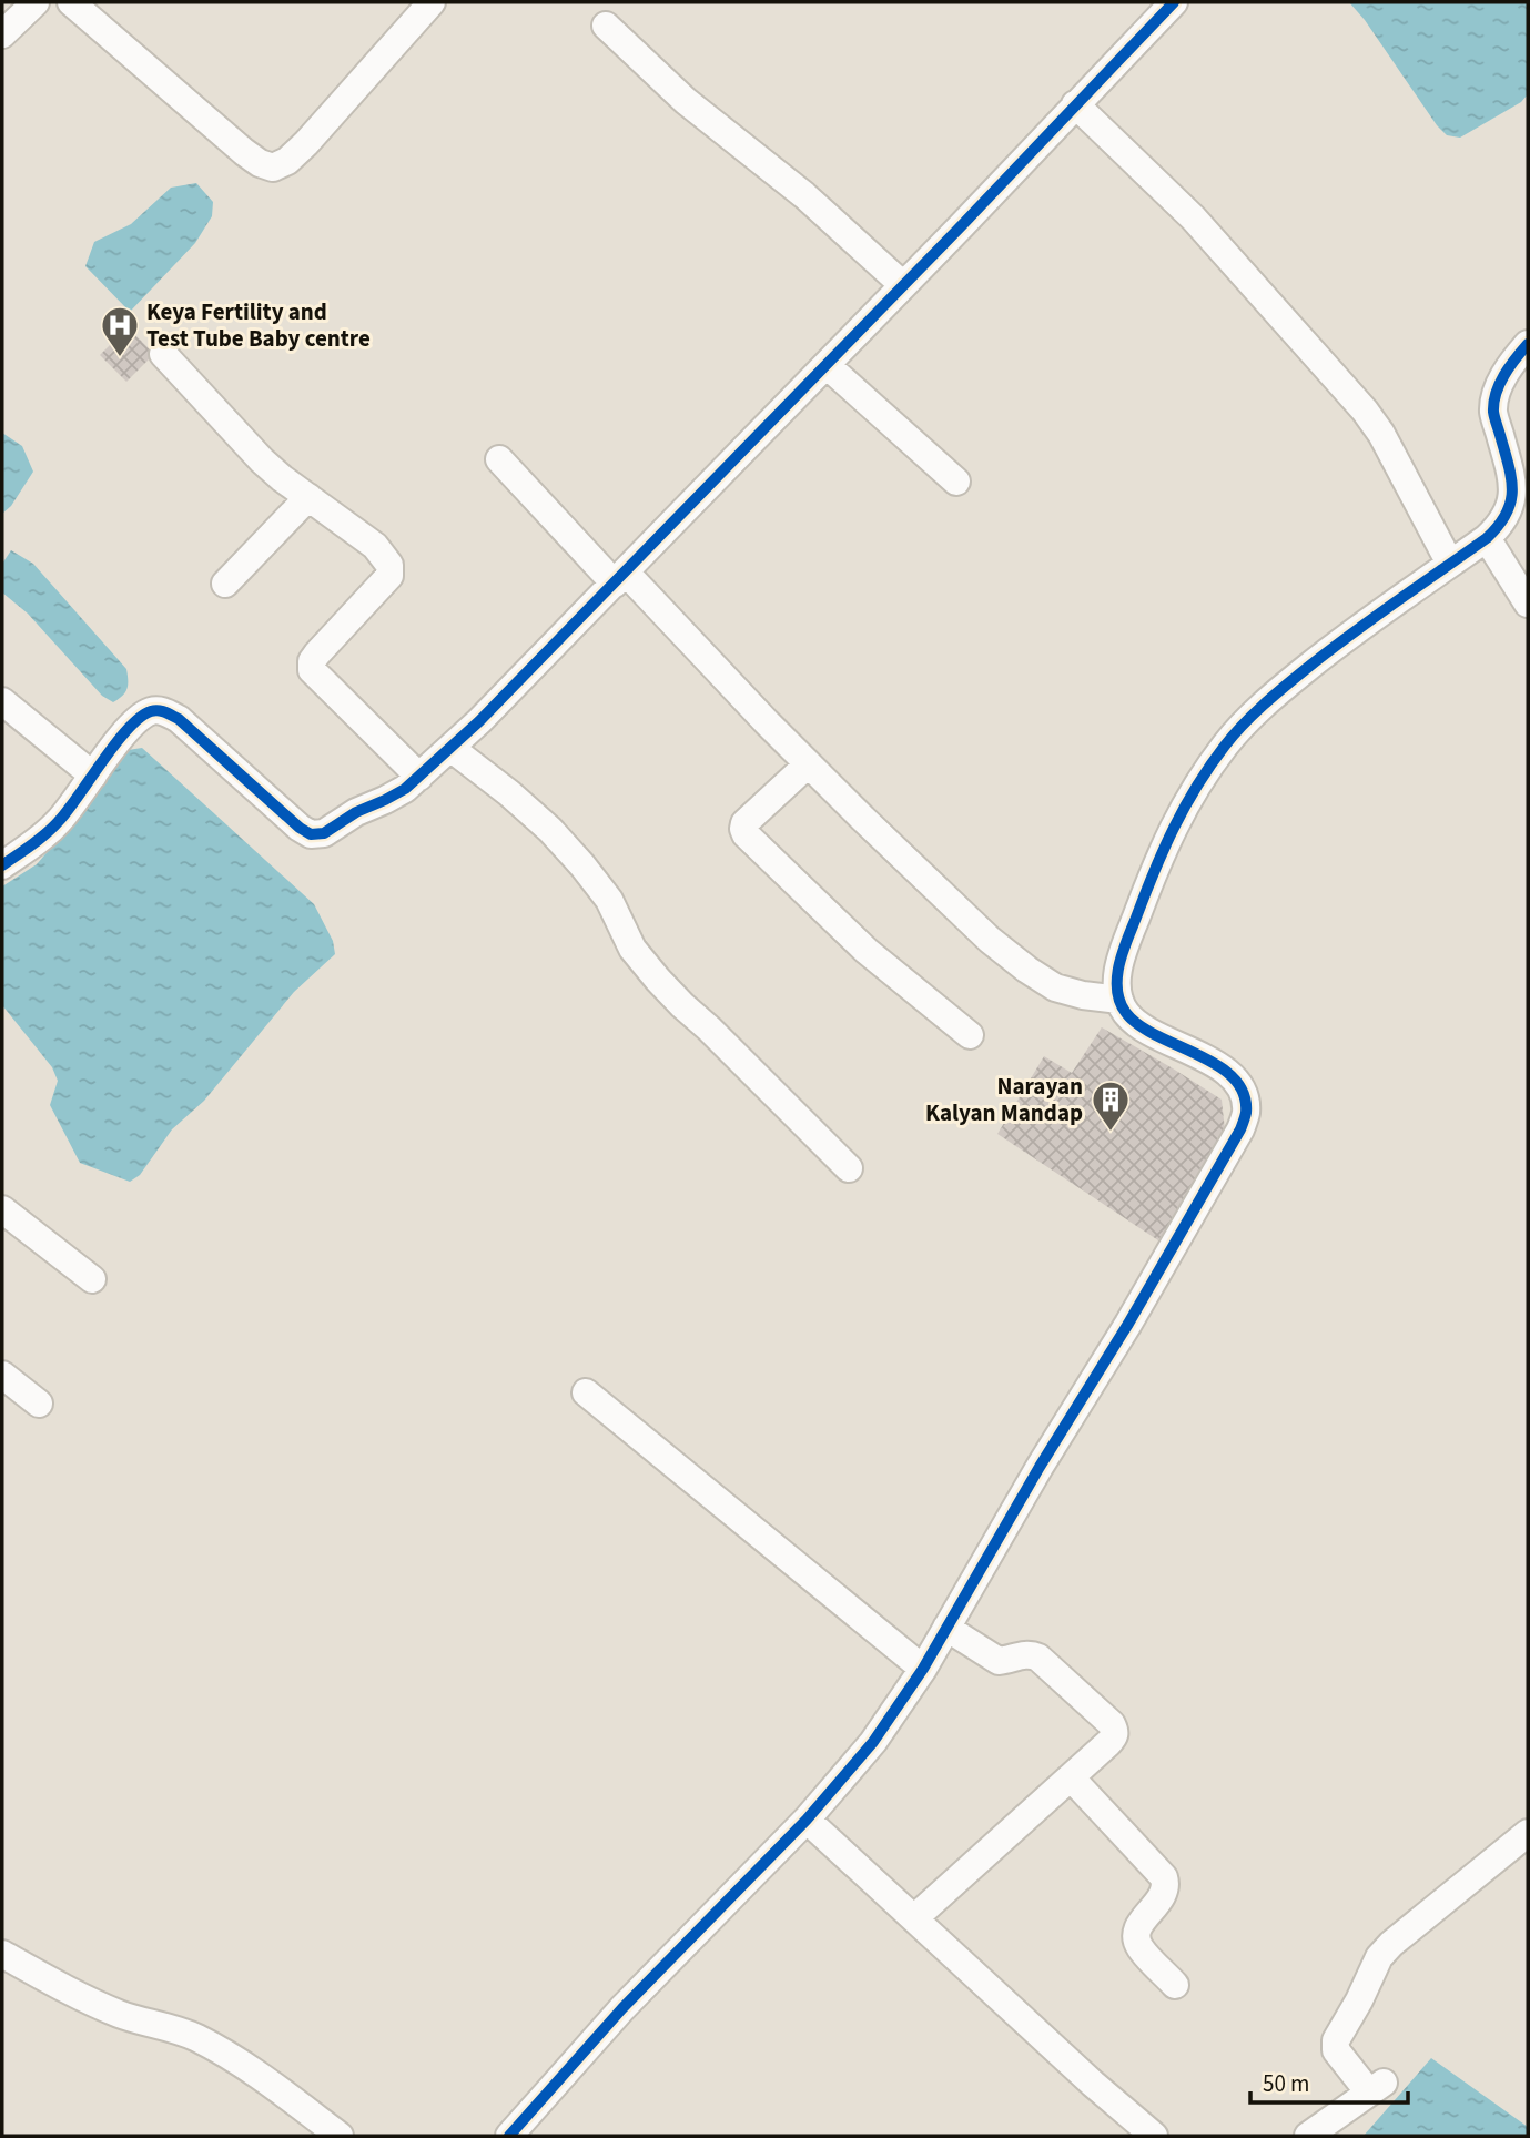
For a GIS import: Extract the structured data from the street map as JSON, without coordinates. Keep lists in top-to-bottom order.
{
  "places": {
    "hospital": ["Keya Fertility and Test Tube Baby centre"],
    "building": ["Narayan Kalyan Mandap"]
  },
  "scale_bar": "50 m"
}
